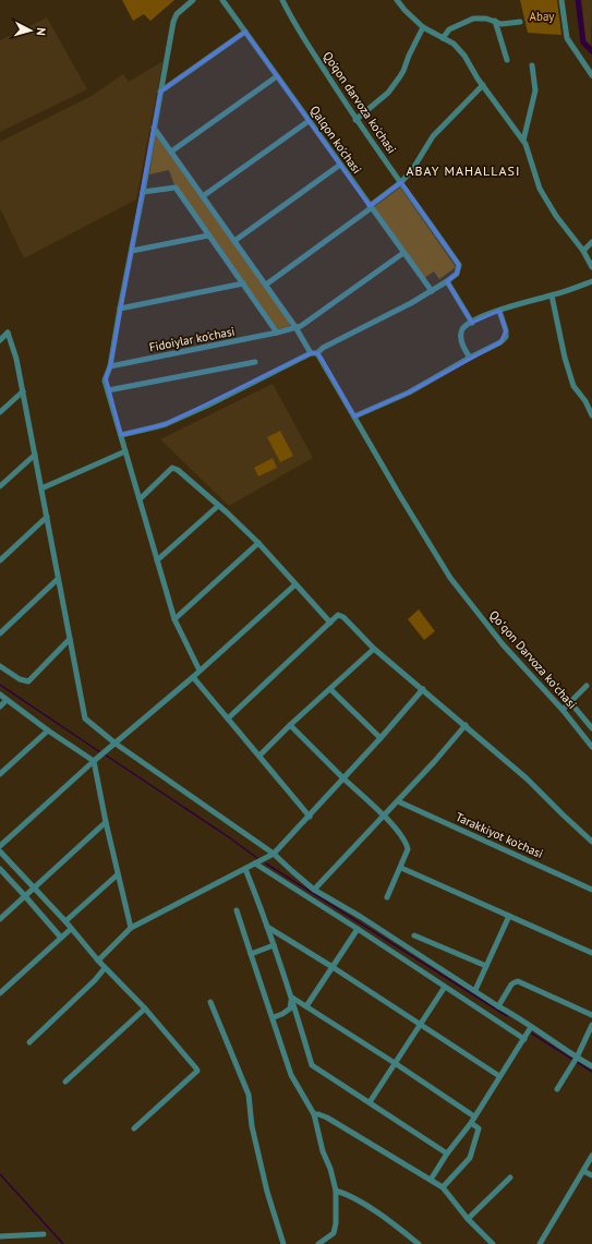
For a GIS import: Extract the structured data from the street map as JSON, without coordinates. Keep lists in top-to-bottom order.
{
  "streets": {
    "street": [
      "Qo'qon darvoza ko'chasi",
      "Qalqon ko'chasi",
      "Fidoiylar ko'chasi",
      "Qoʻqon Darvoza koʻchasi",
      "Tarakkiyot ko'chasi"
    ]
  },
  "crossings": [
    ["Qalqon ko'chasi", "Fidoiylar ko'chasi"]
  ],
  "districts": ["ABAY MAHALLASI"],
  "parks": ["Abay"],
  "north": "right"
}
